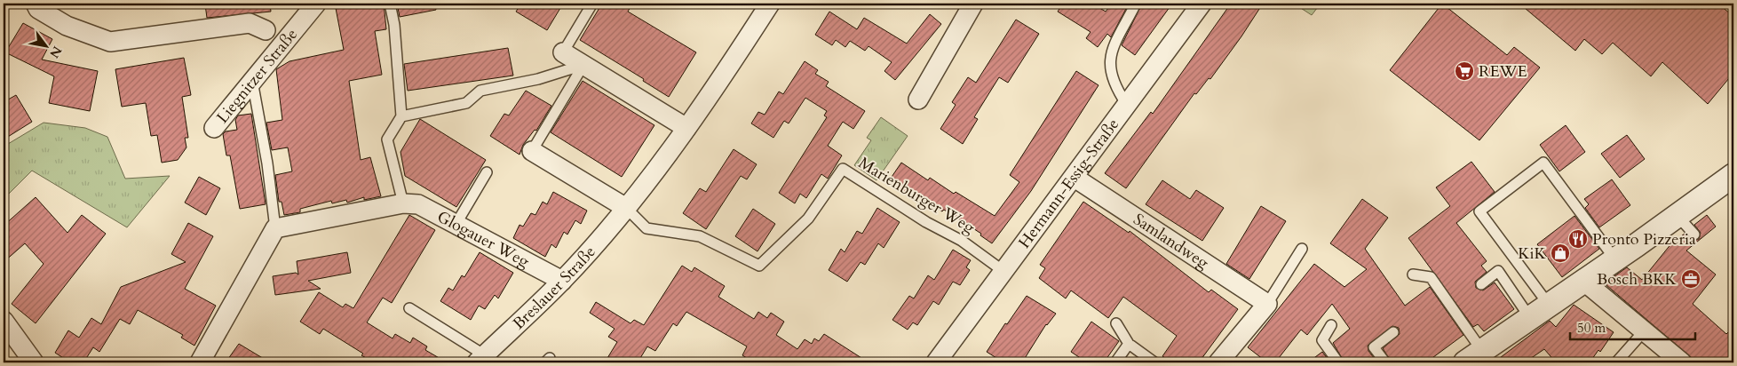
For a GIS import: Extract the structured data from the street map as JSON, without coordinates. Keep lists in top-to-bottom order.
{
  "streets": {
    "street": [
      "Liegnitzer Straße",
      "Hermann-Essig-Straße",
      "Glogauer Weg",
      "Samlandweg",
      "Breslauer Straße"
    ],
    "lane": ["Marienburger Weg"]
  },
  "crossings": [
    ["Hermann-Essig-Straße", "Marienburger Weg"],
    ["Hermann-Essig-Straße", "Samlandweg"],
    ["Marienburger Weg", "Breslauer Straße"],
    ["Glogauer Weg", "Breslauer Straße"]
  ],
  "places": {
    "supermarket": ["REWE"],
    "restaurant": ["Pronto Pizzeria"],
    "shop": ["KiK"],
    "office": ["Bosch BKK"]
  },
  "scale_bar": "50 m",
  "north": "bottom right"
}
